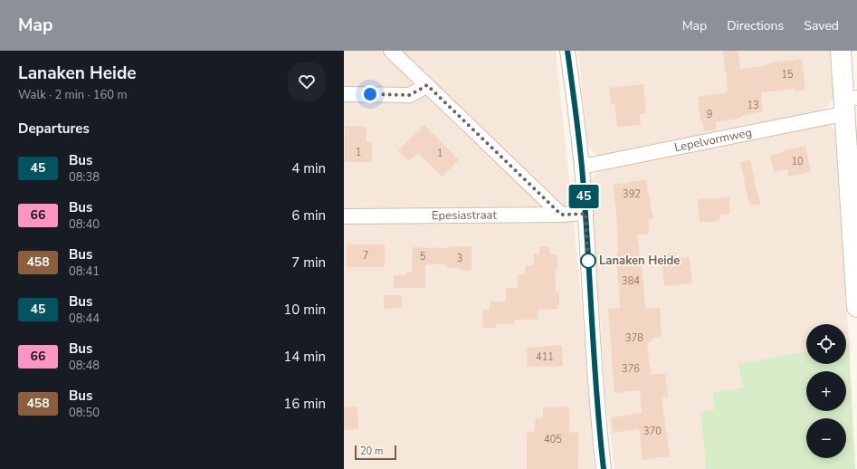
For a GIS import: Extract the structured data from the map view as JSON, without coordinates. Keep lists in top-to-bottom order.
{
  "streets": {
    "street": ["Lepelvormweg", "Epesiastraat"]
  },
  "places": ["Lanaken Heide"],
  "lines": ["bus line 45"],
  "house_numbers": [
    "15",
    "13",
    "9",
    "1",
    "1",
    "10",
    "392",
    "7",
    "5",
    "3",
    "384",
    "378",
    "411",
    "376",
    "370",
    "405"
  ],
  "scale_bar": "20 m",
  "page": {
    "header": "Map",
    "nav": ["Map", "Directions", "Saved"],
    "heading": [
      ["Lanaken Heide", "Walk · 2 min · 160 m"],
      "Departures"
    ],
    "on_map": "45",
    "list": [
      {
        "mark": "45",
        "name": "Bus",
        "note": "08:38",
        "value": "4 min"
      },
      {
        "mark": "66",
        "name": "Bus",
        "note": "08:40",
        "value": "6 min"
      },
      {
        "mark": "458",
        "name": "Bus",
        "note": "08:41",
        "value": "7 min"
      },
      {
        "mark": "45",
        "name": "Bus",
        "note": "08:44",
        "value": "10 min"
      },
      {
        "mark": "66",
        "name": "Bus",
        "note": "08:48",
        "value": "14 min"
      },
      {
        "mark": "458",
        "name": "Bus",
        "note": "08:50",
        "value": "16 min"
      }
    ],
    "map_buttons": ["+", "−"],
    "scale": "20 m"
  }
}
